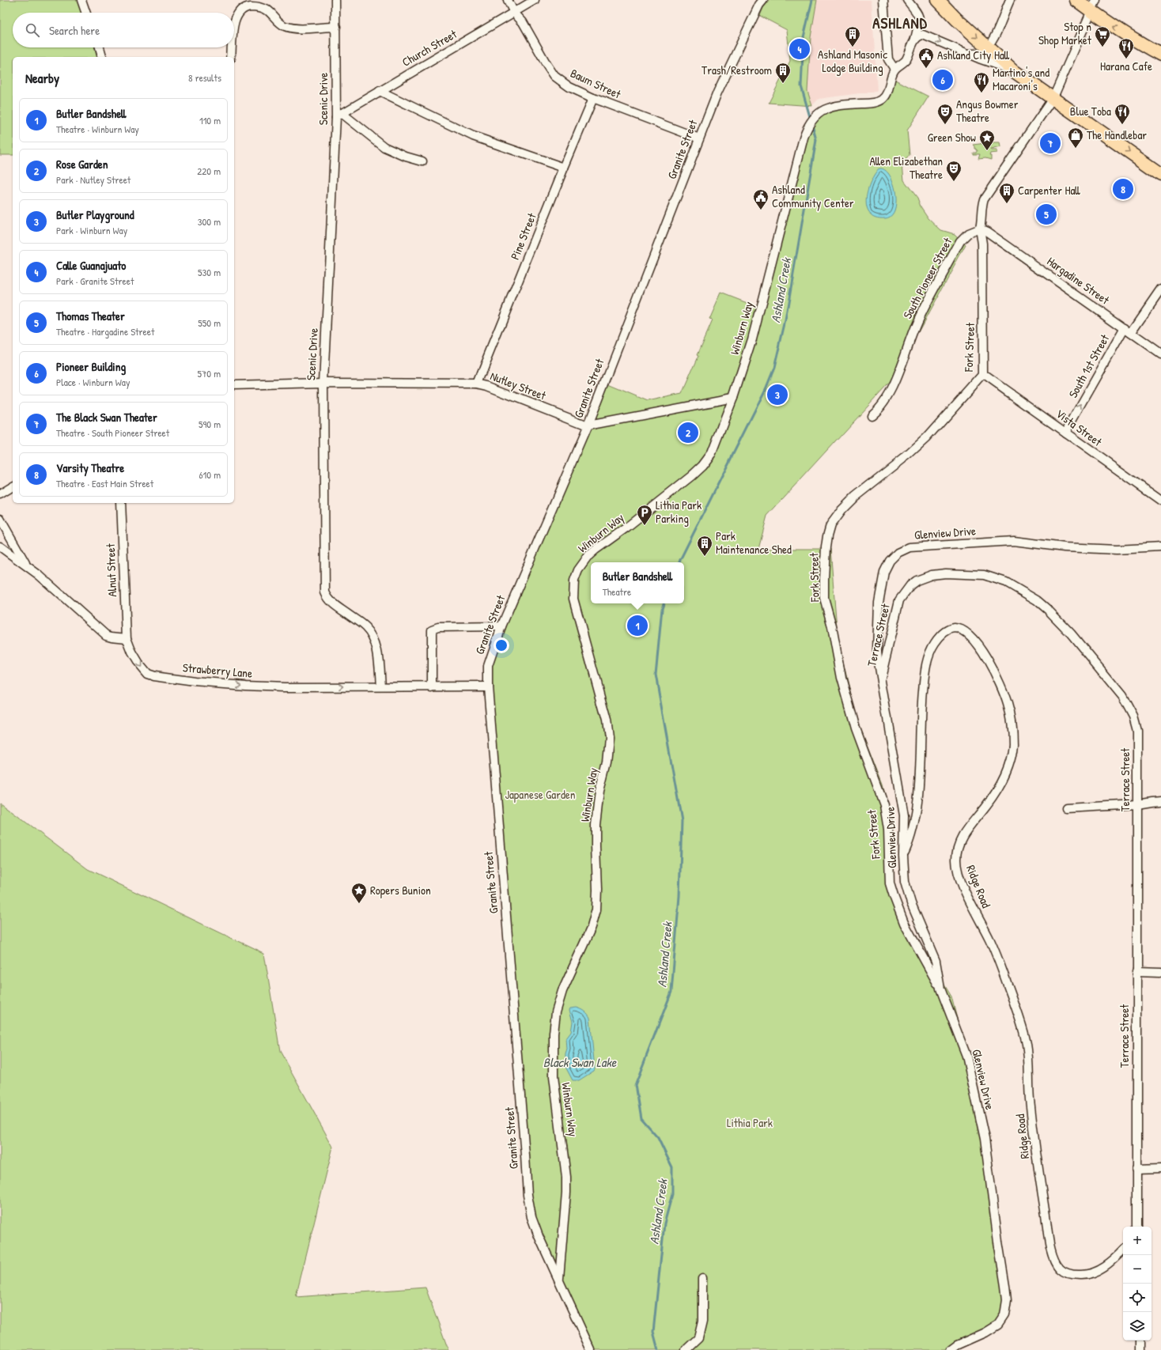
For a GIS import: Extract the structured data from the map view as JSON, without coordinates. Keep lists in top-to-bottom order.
{
  "streets": {
    "street": [
      "Church Street",
      "Baum Street",
      "Scenic Drive",
      "Granite Street",
      "Pine Street",
      "South Pioneer Street",
      "Hargadine Street",
      "Winburn Way",
      "Fork Street",
      "South 1st Street",
      "Nutley Street",
      "Vista Street",
      "Glenview Drive",
      "Alnut Street",
      "Terrace Street",
      "Strawberry Lane",
      "Ridge Road"
    ]
  },
  "crossings": [
    ["Church Street", "Baum Street"],
    ["Church Street", "Scenic Drive"],
    ["Baum Street", "Granite Street"],
    ["Baum Street", "Pine Street"],
    ["Scenic Drive", "Nutley Street"],
    ["Scenic Drive", "Strawberry Lane"],
    ["Granite Street", "Winburn Way"],
    ["Granite Street", "Nutley Street"],
    ["Granite Street", "Strawberry Lane"],
    ["Pine Street", "Nutley Street"],
    ["South Pioneer Street", "Hargadine Street"],
    ["South Pioneer Street", "Fork Street"],
    ["Hargadine Street", "Fork Street"],
    ["Hargadine Street", "South 1st Street"],
    ["Fork Street", "Vista Street"],
    ["Fork Street", "Glenview Drive"],
    ["South 1st Street", "Vista Street"],
    ["Glenview Drive", "Terrace Street"],
    ["Glenview Drive", "Ridge Road"],
    ["Alnut Street", "Strawberry Lane"]
  ],
  "one_way": ["South 1st Street", "Strawberry Lane"],
  "districts": ["ASHLAND"],
  "water": ["Ashland Creek", "Black Swan Lake"],
  "parks": ["Japanese Garden", "Lithia Park"],
  "places": {
    "building": [
      "Ashland Masonic Lodge Building",
      "Trash/Restroom",
      "Carpenter Hall",
      "Park Maintenance Shed"
    ],
    "supermarket": ["Stop n Shop Market"],
    "restaurant": ["Harana Cafe", "Martino's and Macaroni's", "Blue Toba"],
    "public building": ["Ashland City Hall", "Ashland Community Center"],
    "theatre": ["Angus Bowmer Theatre", "Allen Elizabethan Theatre"],
    "shop": ["The Handlebar"],
    "place": ["Green Show", "Ropers Bunion"],
    "parking": ["Lithia Park Parking"]
  },
  "page": {
    "search": "Search here",
    "pins": [
      "4",
      "6",
      "7",
      "8",
      "5",
      "3",
      "2",
      "1"
    ],
    "heading": ["Nearby", "8 results"],
    "list": [
      {
        "mark": "1",
        "name": "Butler Bandshell",
        "note": "Theatre · Winburn Way",
        "value": "110 m"
      },
      {
        "mark": "2",
        "name": "Rose Garden",
        "note": "Park · Nutley Street",
        "value": "220 m"
      },
      {
        "mark": "3",
        "name": "Butler Playground",
        "note": "Park · Winburn Way",
        "value": "300 m"
      },
      {
        "mark": "4",
        "name": "Calle Guanajuato",
        "note": "Park · Granite Street",
        "value": "530 m"
      },
      {
        "mark": "5",
        "name": "Thomas Theater",
        "note": "Theatre · Hargadine Street",
        "value": "550 m"
      },
      {
        "mark": "6",
        "name": "Pioneer Building",
        "note": "Place · Winburn Way",
        "value": "570 m"
      },
      {
        "mark": "7",
        "name": "The Black Swan Theater",
        "note": "Theatre · South Pioneer Street",
        "value": "590 m"
      },
      {
        "mark": "8",
        "name": "Varsity Theatre",
        "note": "Theatre · East Main Street",
        "value": "610 m"
      }
    ],
    "popup": ["Butler Bandshell", "Theatre"],
    "map_buttons": ["+", "−"]
  }
}
